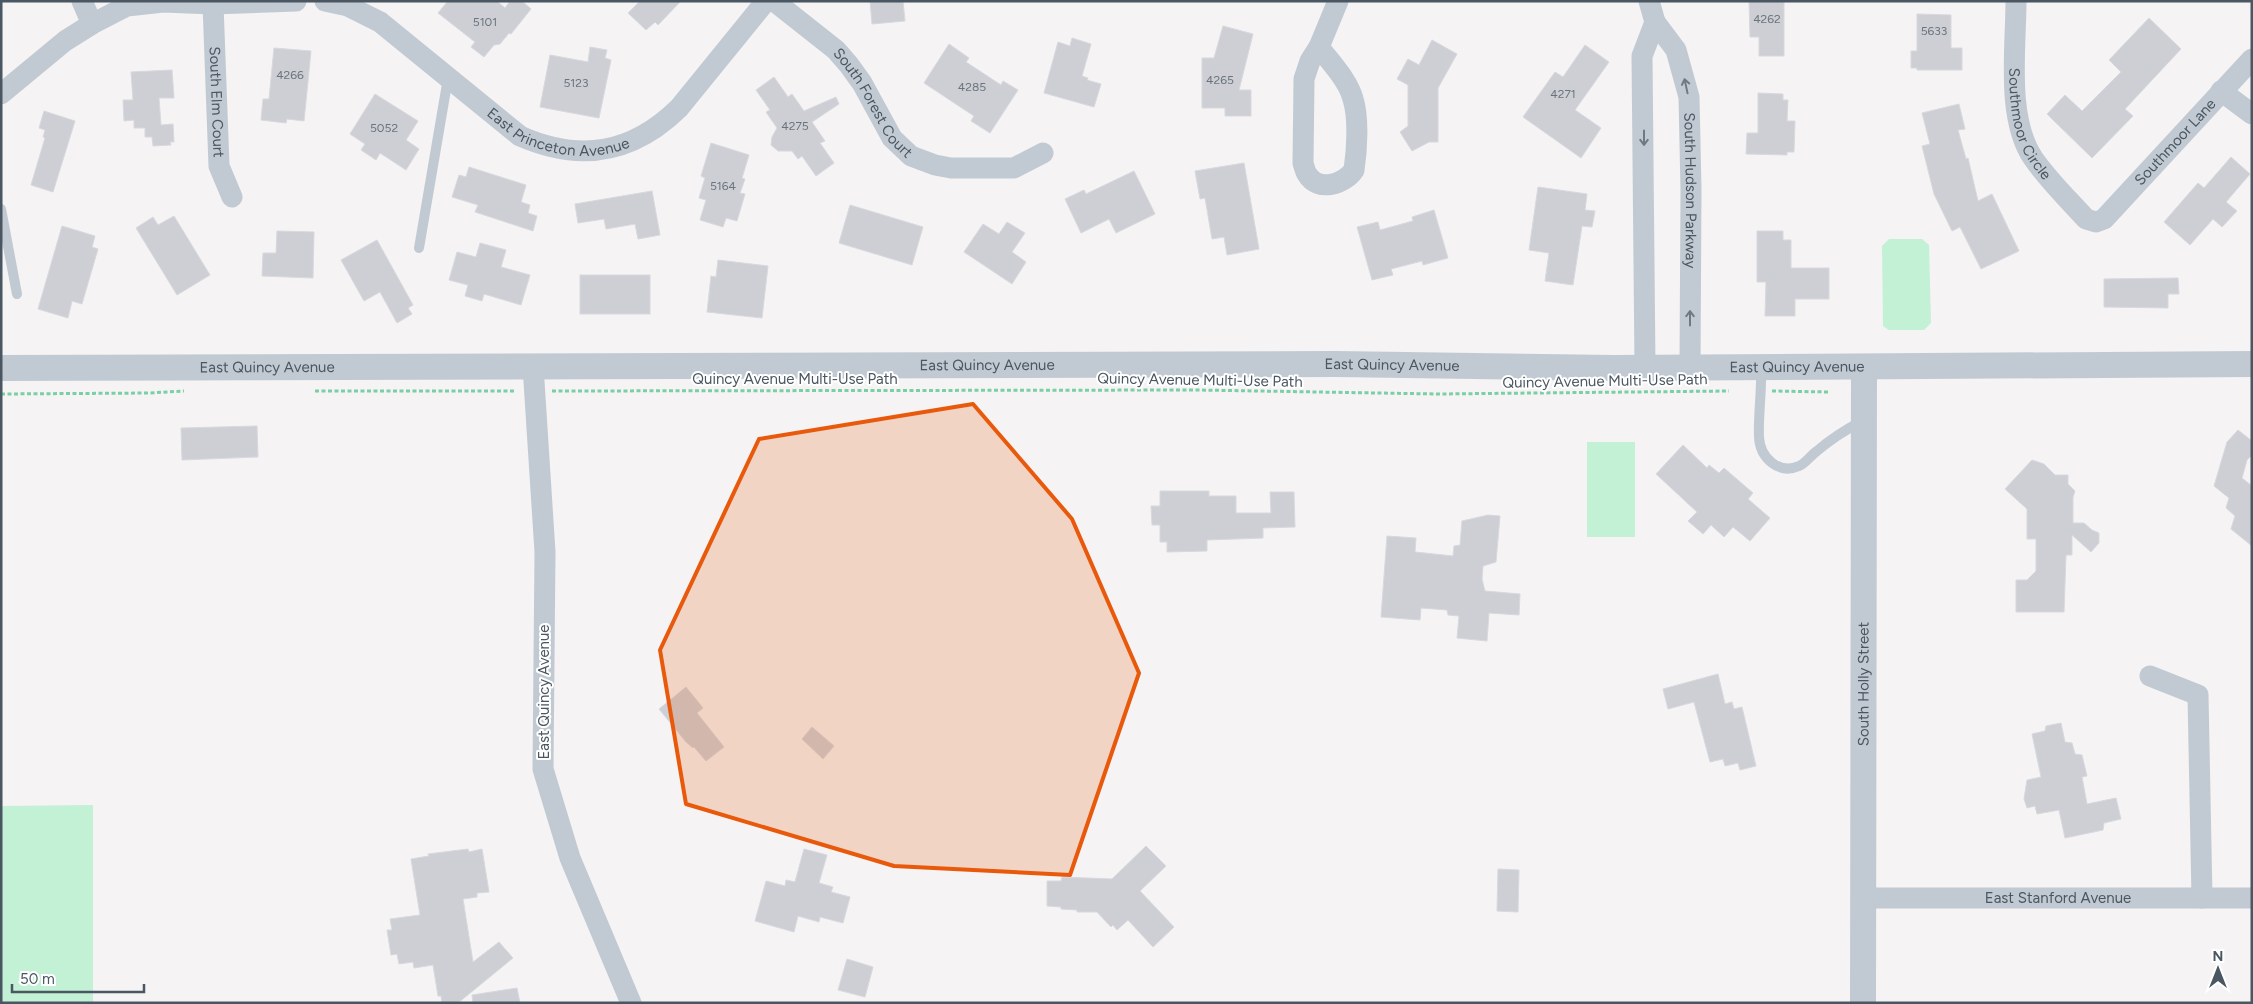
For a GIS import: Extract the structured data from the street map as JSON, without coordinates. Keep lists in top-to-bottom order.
{
  "streets": {
    "street": [
      "South Elm Court",
      "South Forest Court",
      "Southmoor Circle",
      "East Princeton Avenue",
      "Southmoor Lane",
      "South Hudson Parkway",
      "East Quincy Avenue",
      "South Holly Street",
      "East Stanford Avenue"
    ],
    "path": ["Quincy Avenue Multi-Use Path"]
  },
  "crossings": [
    ["Southmoor Circle", "Southmoor Lane"],
    ["South Hudson Parkway", "East Quincy Avenue"],
    ["East Quincy Avenue", "Quincy Avenue Multi-Use Path"],
    ["East Quincy Avenue", "South Holly Street"],
    ["South Holly Street", "East Stanford Avenue"]
  ],
  "house_numbers": [
    "4262",
    "5101",
    "5633",
    "4266",
    "4265",
    "5123",
    "4285",
    "4271",
    "4275",
    "5052",
    "5164"
  ],
  "scale_bar": "50 m",
  "north": "top"
}
